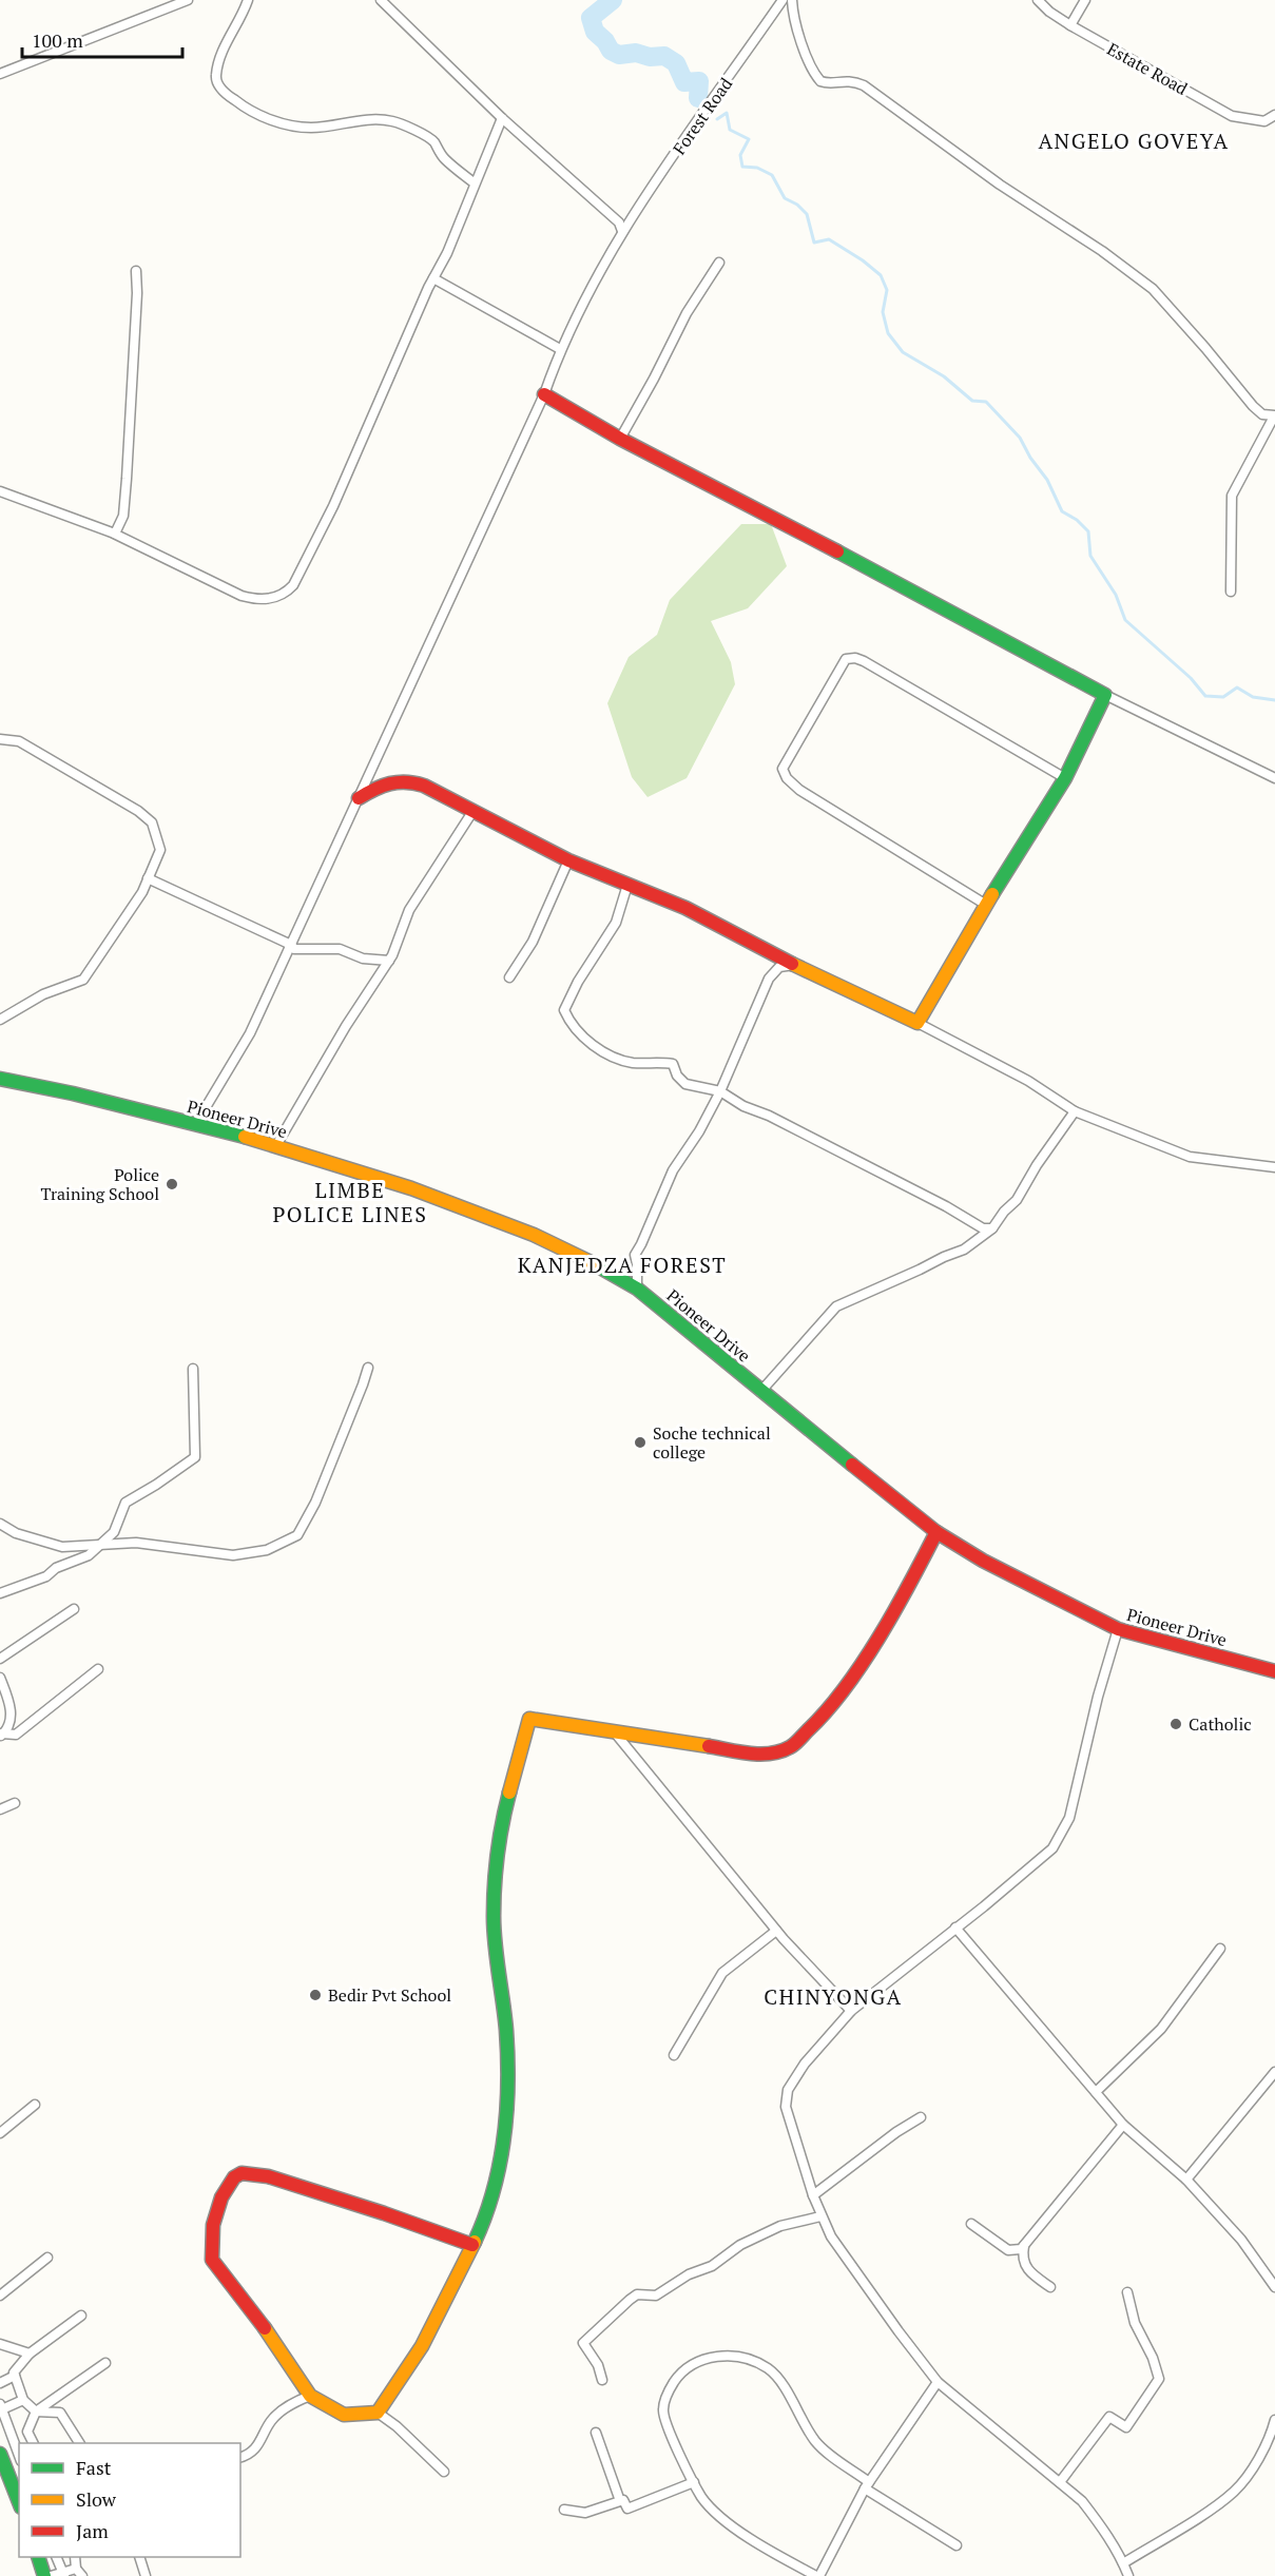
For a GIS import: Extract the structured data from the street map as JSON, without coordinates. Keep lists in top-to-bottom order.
{
  "streets": {
    "street": ["Estate Road", "Forest Road", "Pioneer Drive"]
  },
  "crossings": [
    ["Forest Road", "Pioneer Drive"]
  ],
  "districts": [
    "ANGELO GOVEYA",
    "LIMBE POLICE LINES",
    "KANJEDZA FOREST",
    "CHINYONGA"
  ],
  "places": [
    "Police Training School",
    "Soche technical college",
    "Catholic",
    "Bedir Pvt School"
  ],
  "legend": ["Fast", "Slow", "Jam"],
  "scale_bar": "100 m"
}
